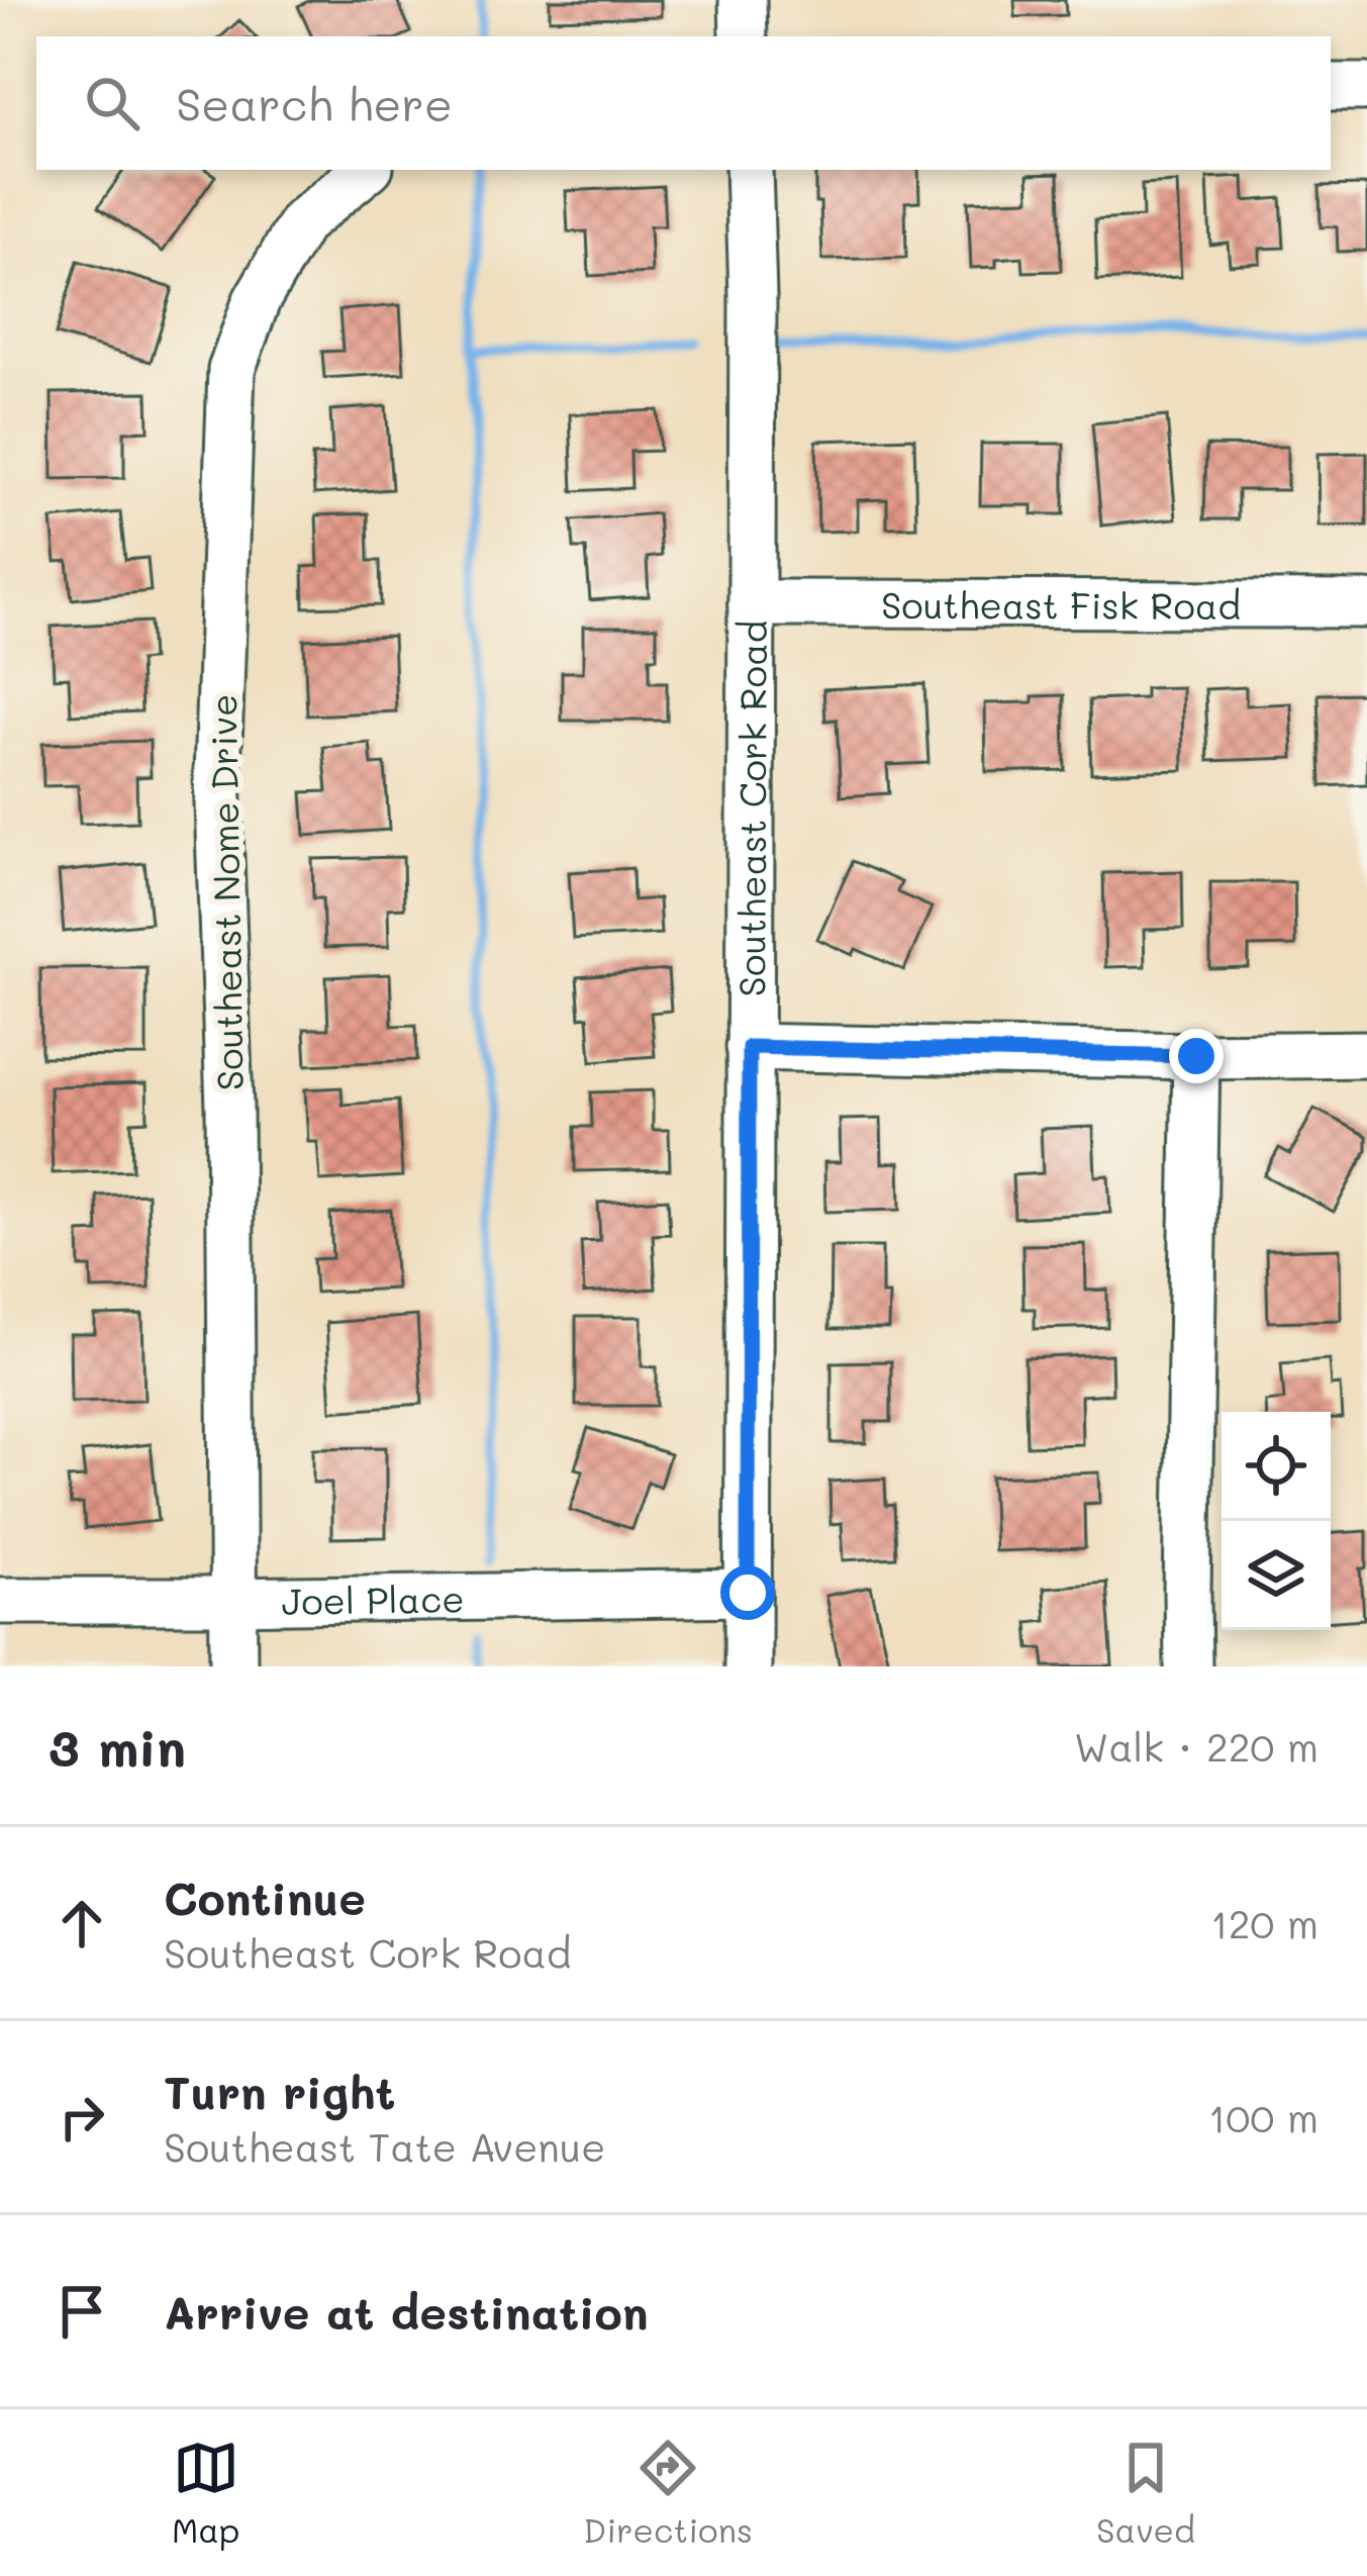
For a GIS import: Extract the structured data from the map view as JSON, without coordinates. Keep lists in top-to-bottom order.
{
  "streets": {
    "street": [
      "Southeast Fisk Road",
      "Southeast Cork Road",
      "Southeast Nome Drive",
      "Joel Place"
    ]
  },
  "crossings": [
    ["Southeast Fisk Road", "Southeast Cork Road"],
    ["Southeast Cork Road", "Joel Place"],
    ["Southeast Nome Drive", "Joel Place"]
  ],
  "page": {
    "search": "Search here",
    "heading": ["3 min", "Walk · 220 m"],
    "list": [
      ["Continue", "Southeast Cork Road", "120 m"],
      ["Turn right", "Southeast Tate Avenue", "100 m"],
      "Arrive at destination"
    ],
    "nav": ["Map", "Directions", "Saved"]
  }
}
